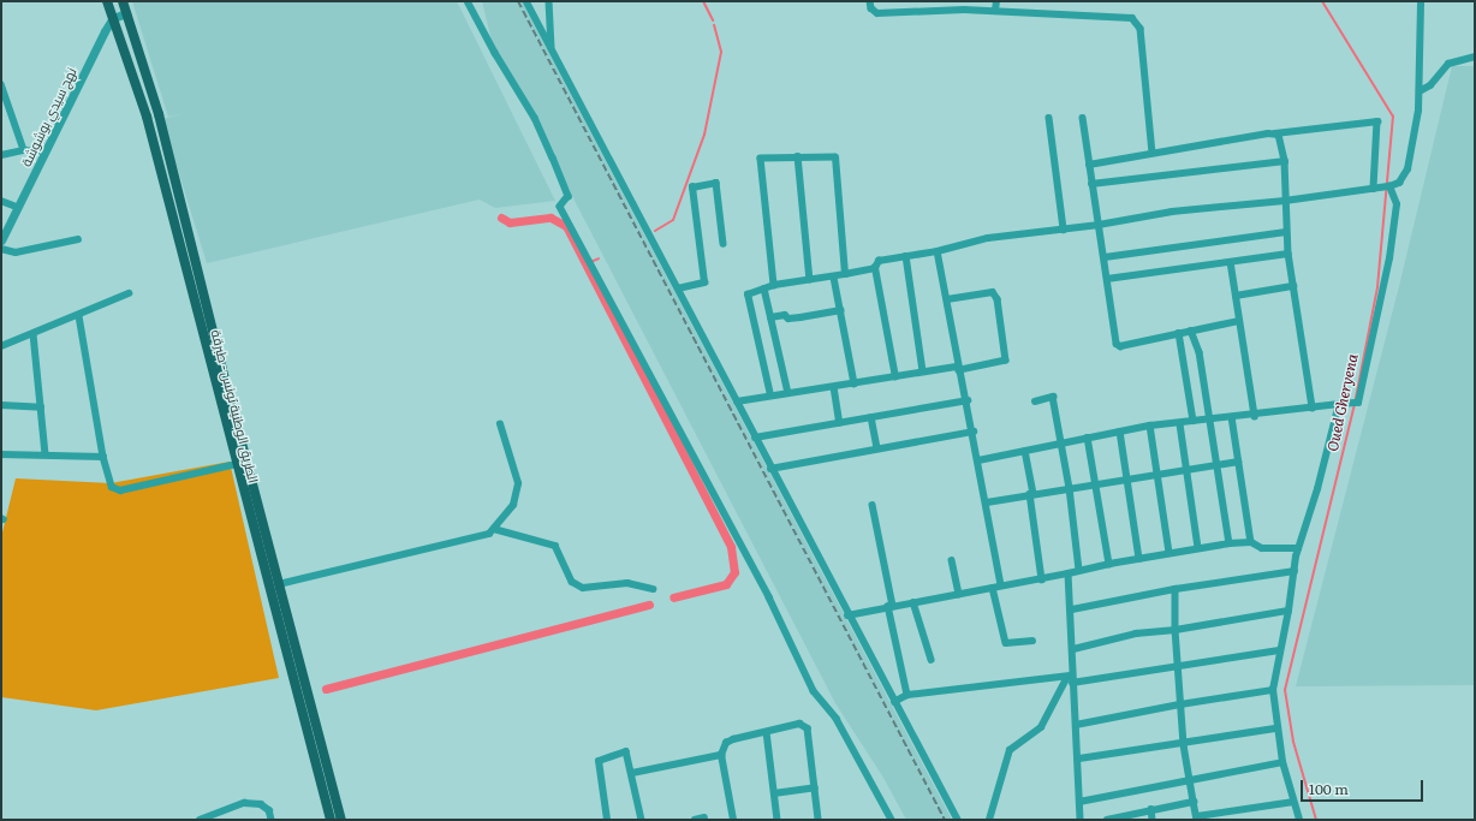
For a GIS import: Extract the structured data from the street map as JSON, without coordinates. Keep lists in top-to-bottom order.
{
  "streets": {
    "main road": ["الطريق الوطنية تونس - طبرقة"],
    "street": ["نهج سيدي بوشوشة"]
  },
  "crossings": [
    ["نهج سيدي بوشوشة", "الطريق الوطنية تونس - طبرقة"]
  ],
  "water": ["Oued Gheryena"],
  "scale_bar": "100 m"
}
